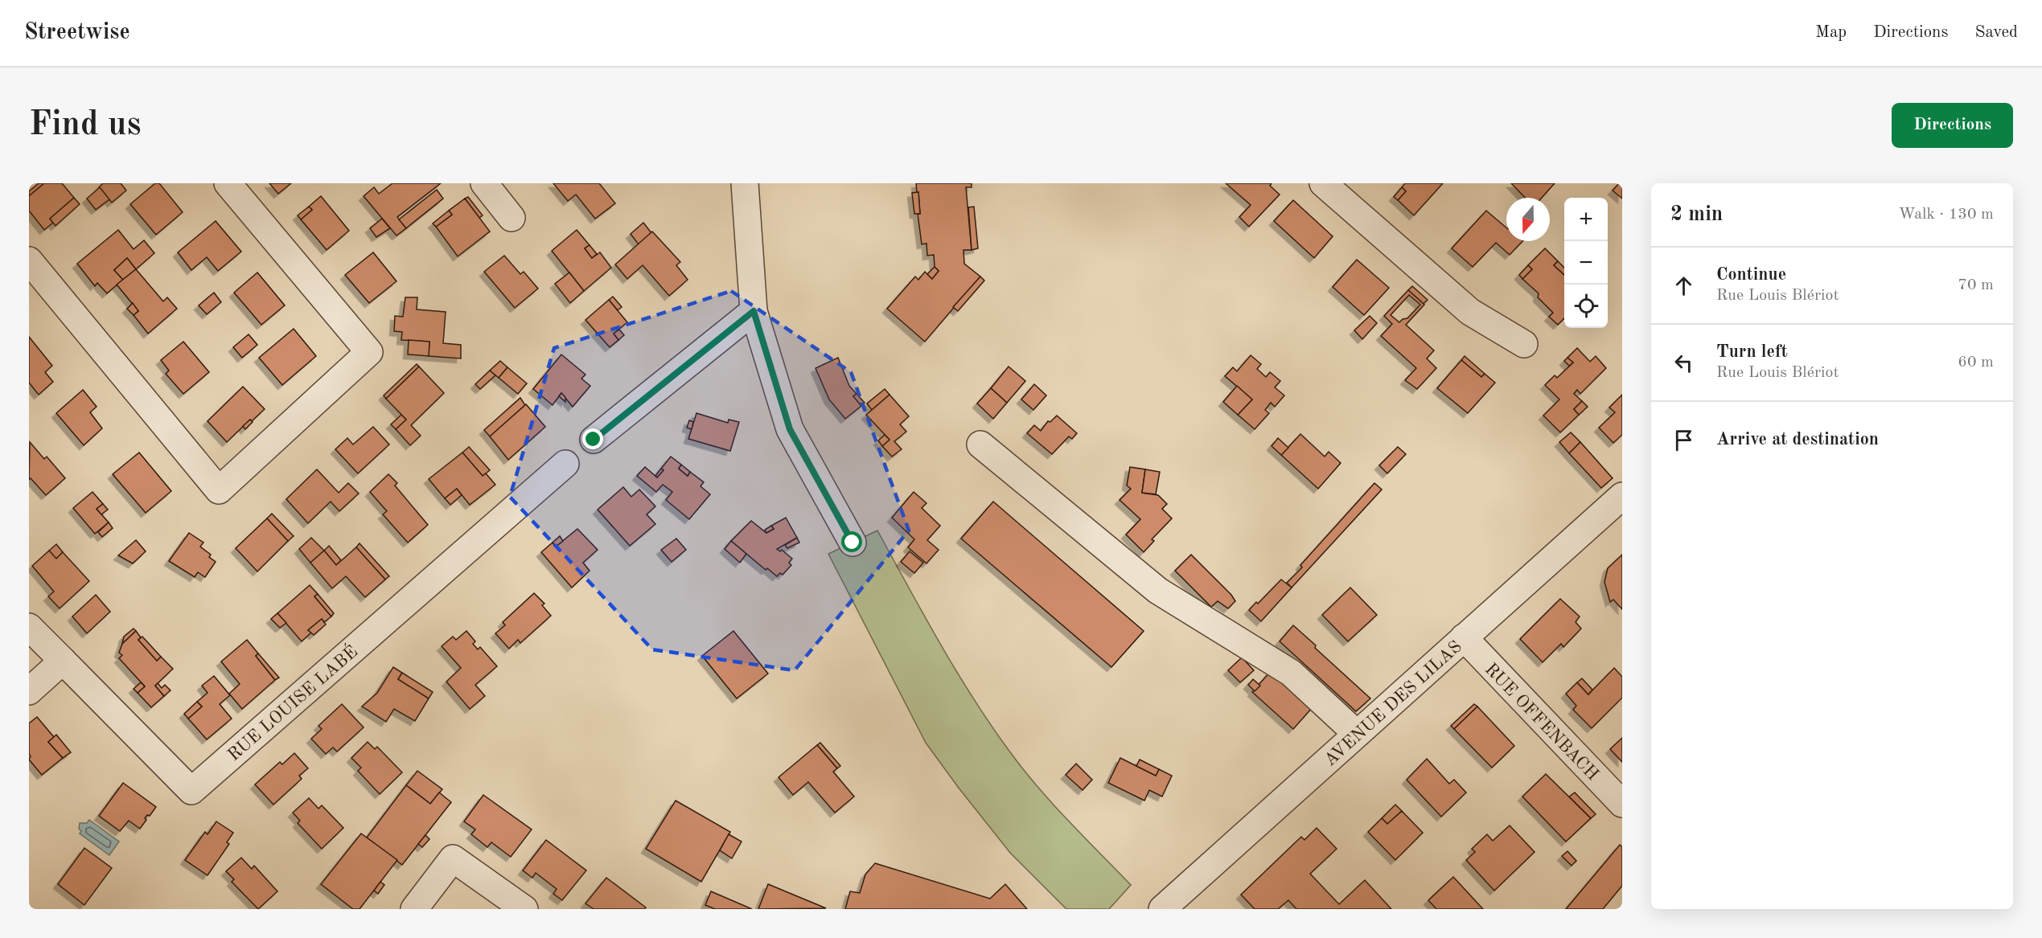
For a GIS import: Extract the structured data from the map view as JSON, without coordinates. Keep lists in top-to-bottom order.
{
  "streets": {
    "street": ["RUE LOUISE LABÉ", "AVENUE DES LILAS", "RUE OFFENBACH"]
  },
  "crossings": [
    ["AVENUE DES LILAS", "RUE OFFENBACH"]
  ],
  "north": "bottom",
  "page": {
    "header": "Streetwise",
    "nav": ["Map", "Directions", "Saved"],
    "buttons": "Directions",
    "title": "Find us",
    "heading": ["2 min", "Walk · 130 m"],
    "map_buttons": ["+", "−"],
    "list": [
      ["Continue", "Rue Louis Blériot", "70 m"],
      ["Turn left", "Rue Louis Blériot", "60 m"],
      "Arrive at destination"
    ]
  }
}
